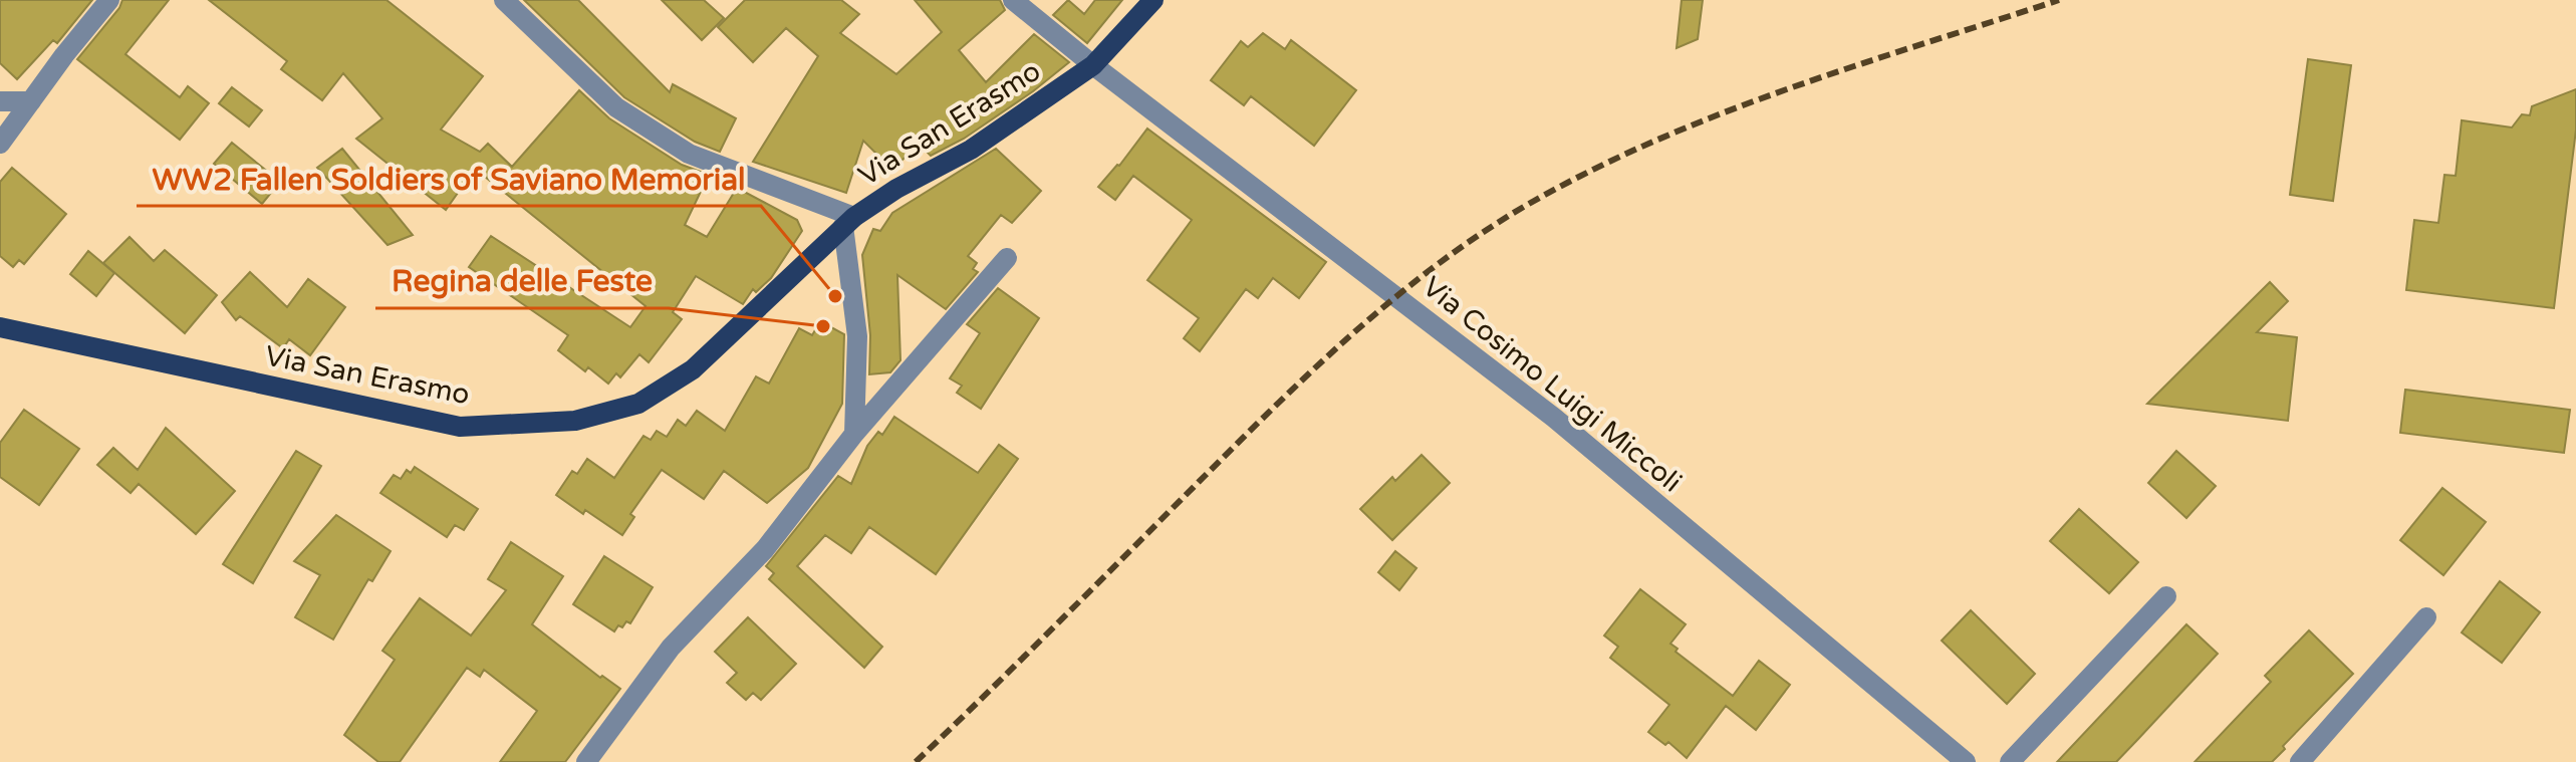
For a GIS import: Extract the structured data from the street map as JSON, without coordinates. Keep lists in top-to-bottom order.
{
  "streets": {
    "main road": ["Via San Erasmo"],
    "street": ["Via Cosimo Luigi Miccoli"]
  },
  "crossings": [
    ["Via San Erasmo", "Via Cosimo Luigi Miccoli"]
  ],
  "places": ["WW2 Fallen Soldiers of Saviano Memorial", "Regina delle Feste"]
}
